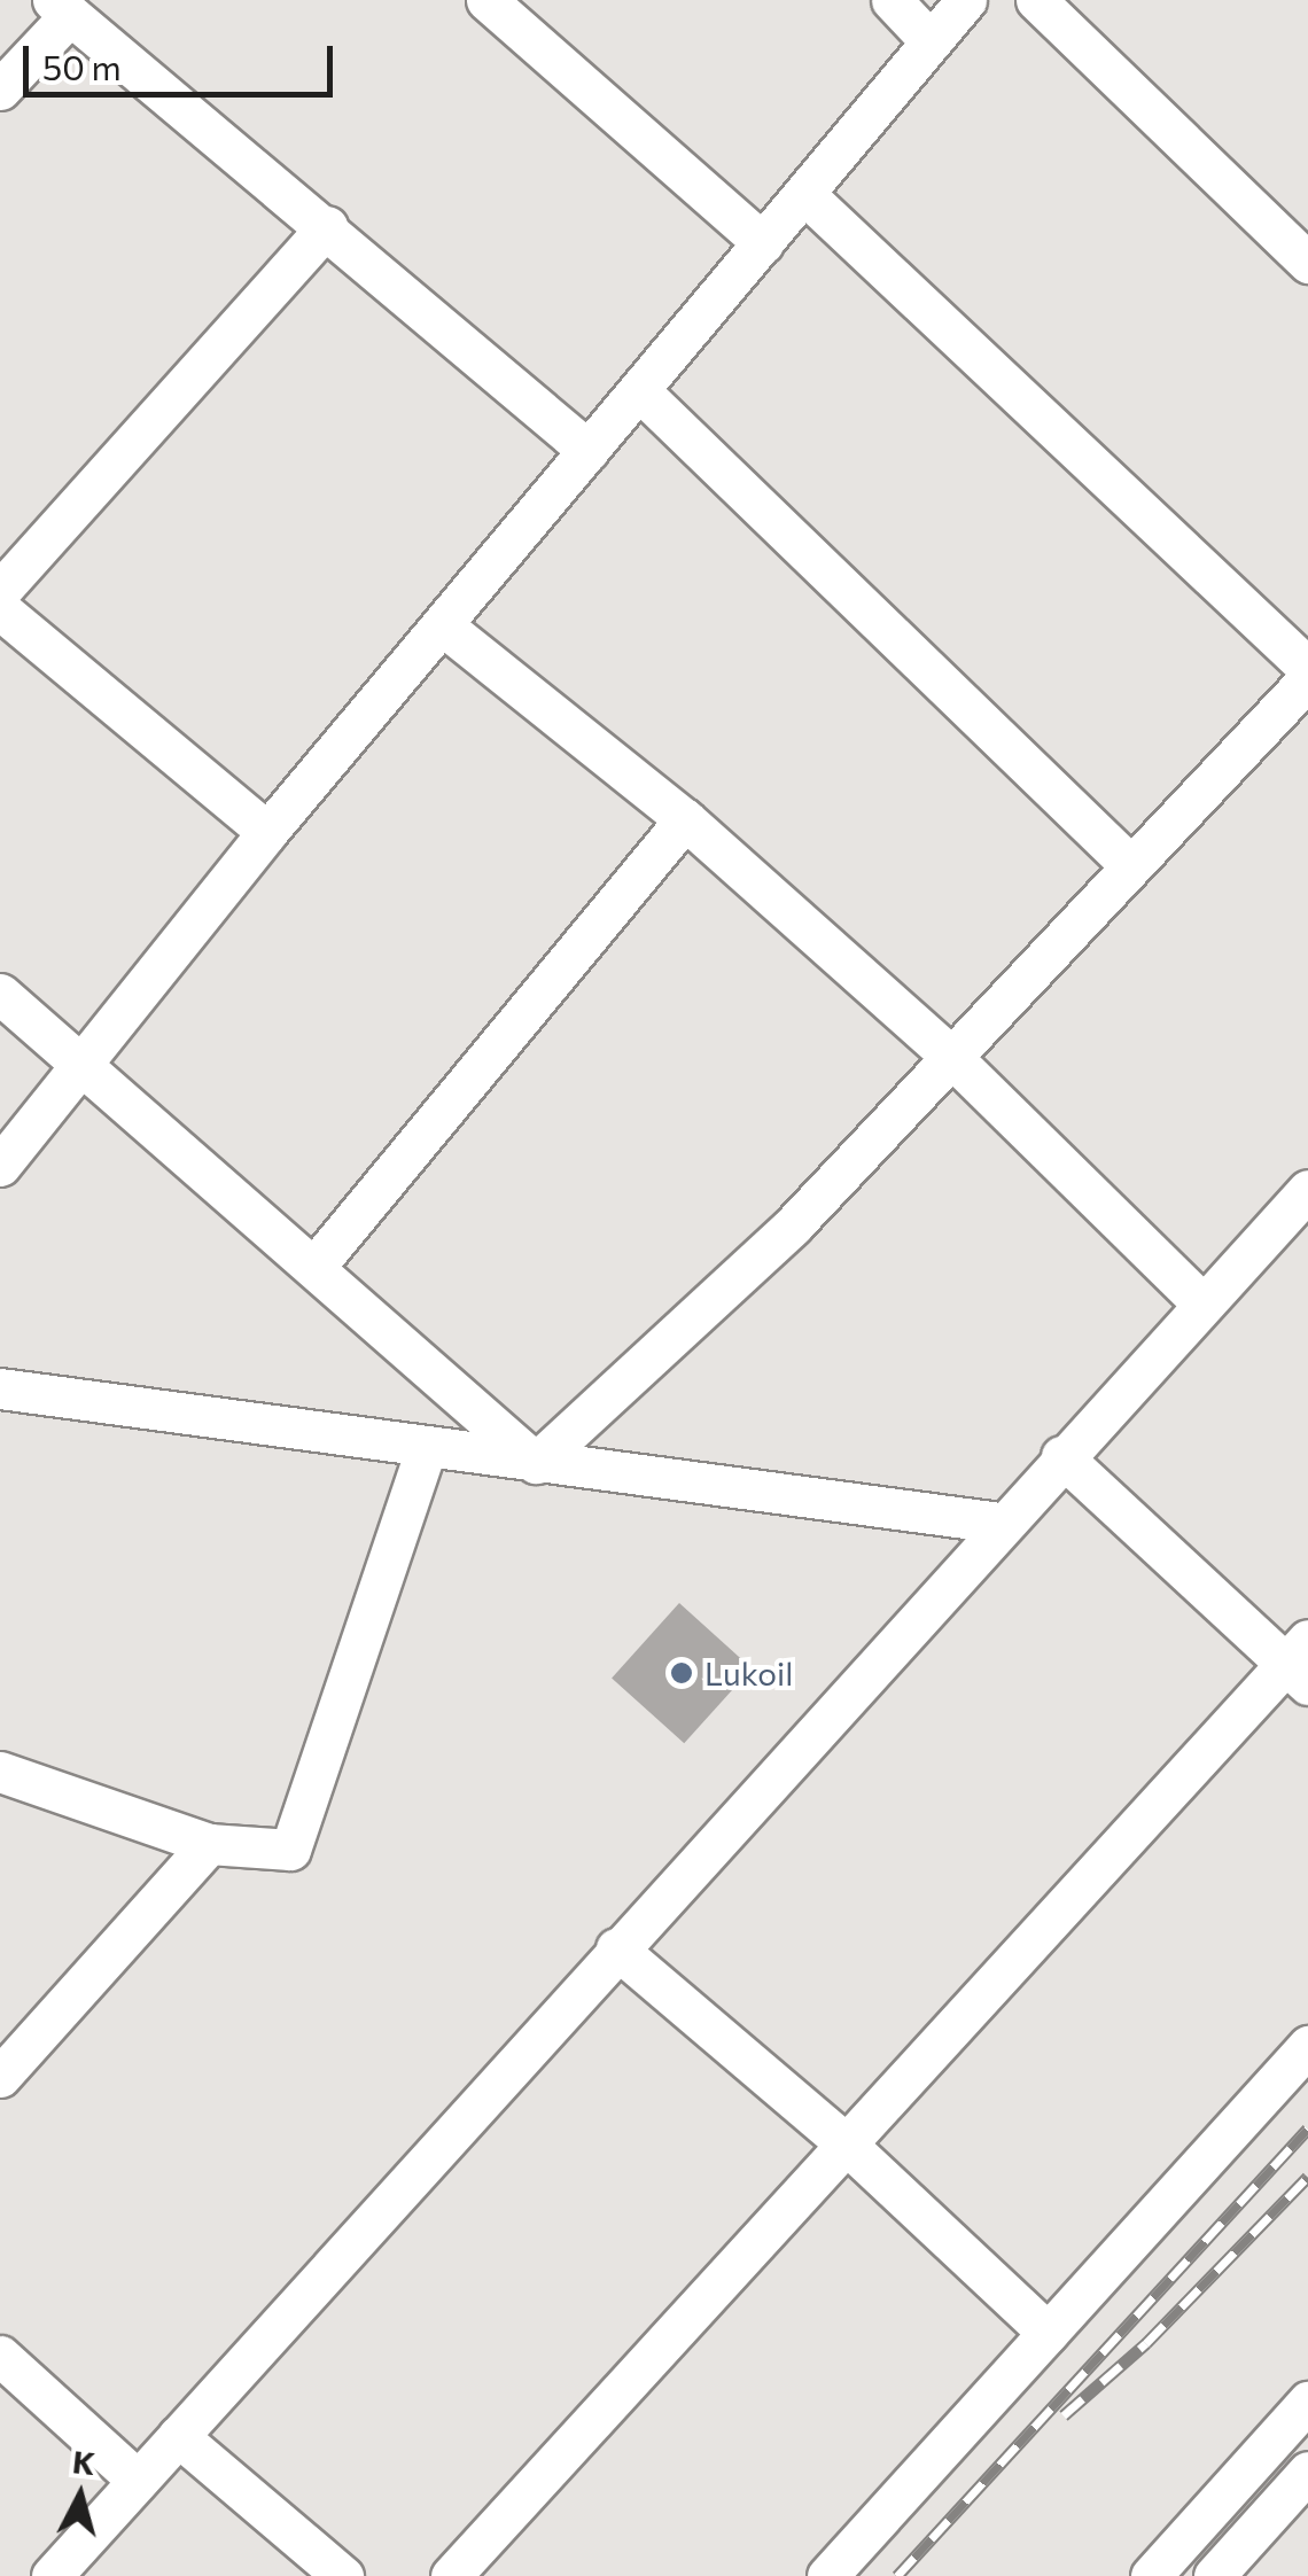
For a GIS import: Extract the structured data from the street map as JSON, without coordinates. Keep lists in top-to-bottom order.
{
  "places": ["Lukoil"],
  "scale_bar": "50 m",
  "north": "top"
}
